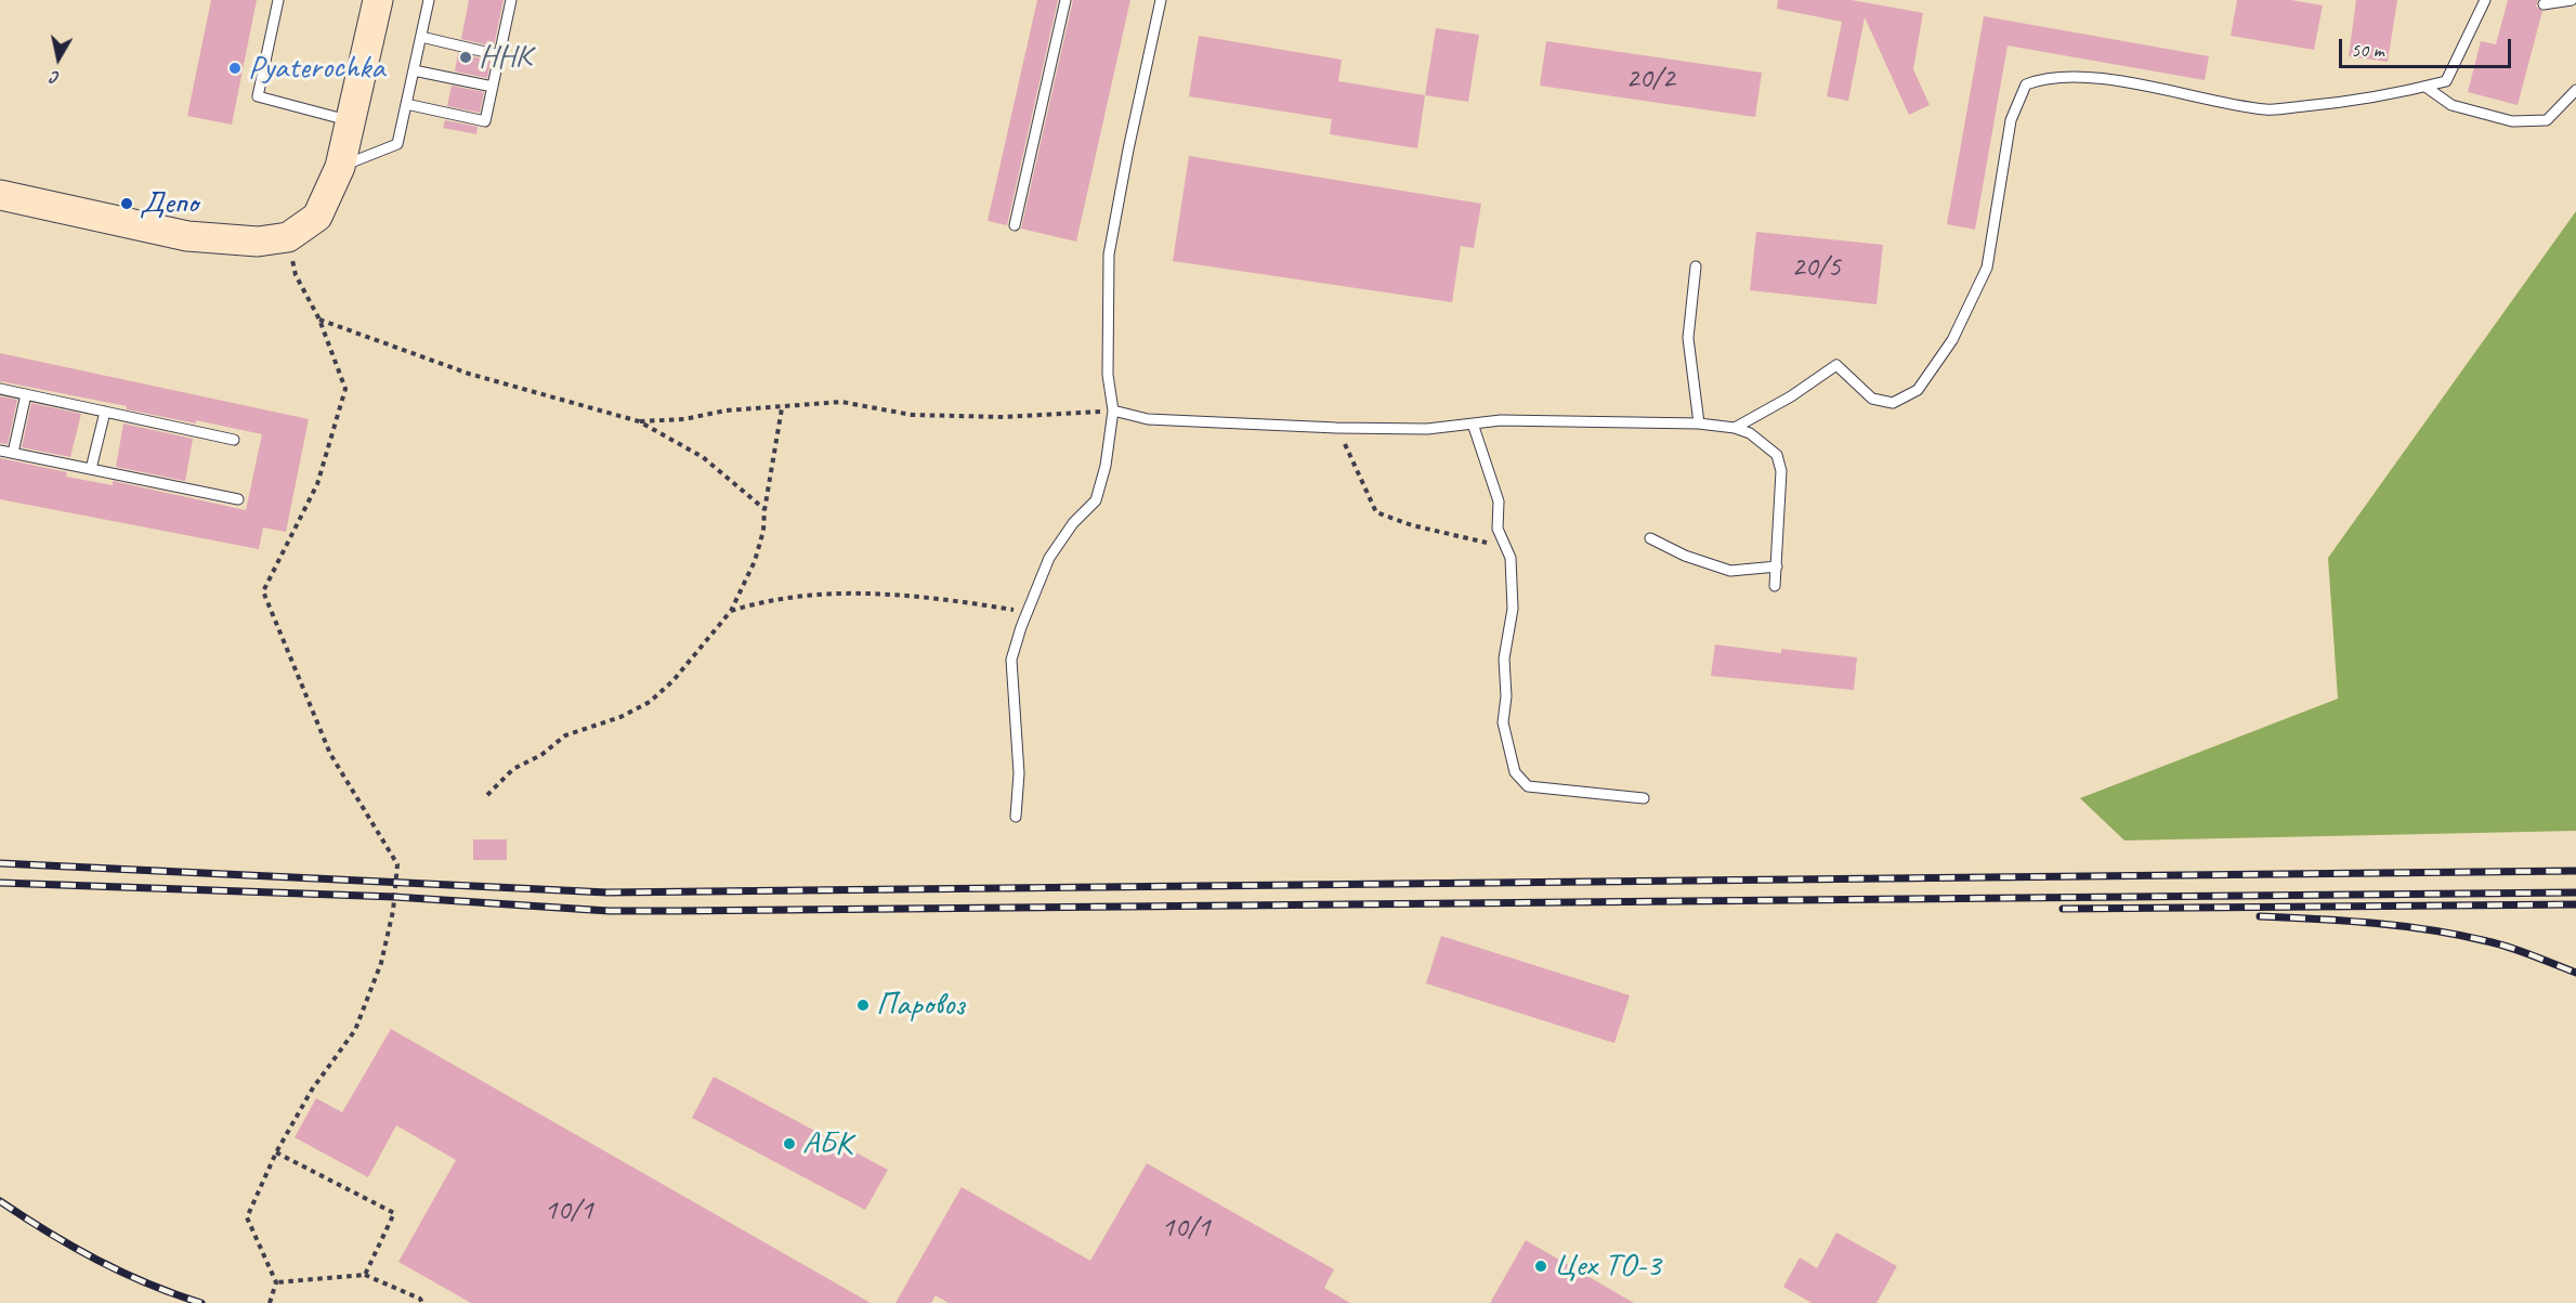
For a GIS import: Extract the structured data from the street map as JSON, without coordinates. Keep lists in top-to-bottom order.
{
  "places": [
    "ННК",
    "Pyaterochka",
    "Депо",
    "Паровоз",
    "АБК",
    "Цех ТО-3"
  ],
  "house_numbers": [
    "20/2",
    "20/5",
    "10/1",
    "10/1"
  ],
  "scale_bar": "50 m",
  "north": "bottom"
}
